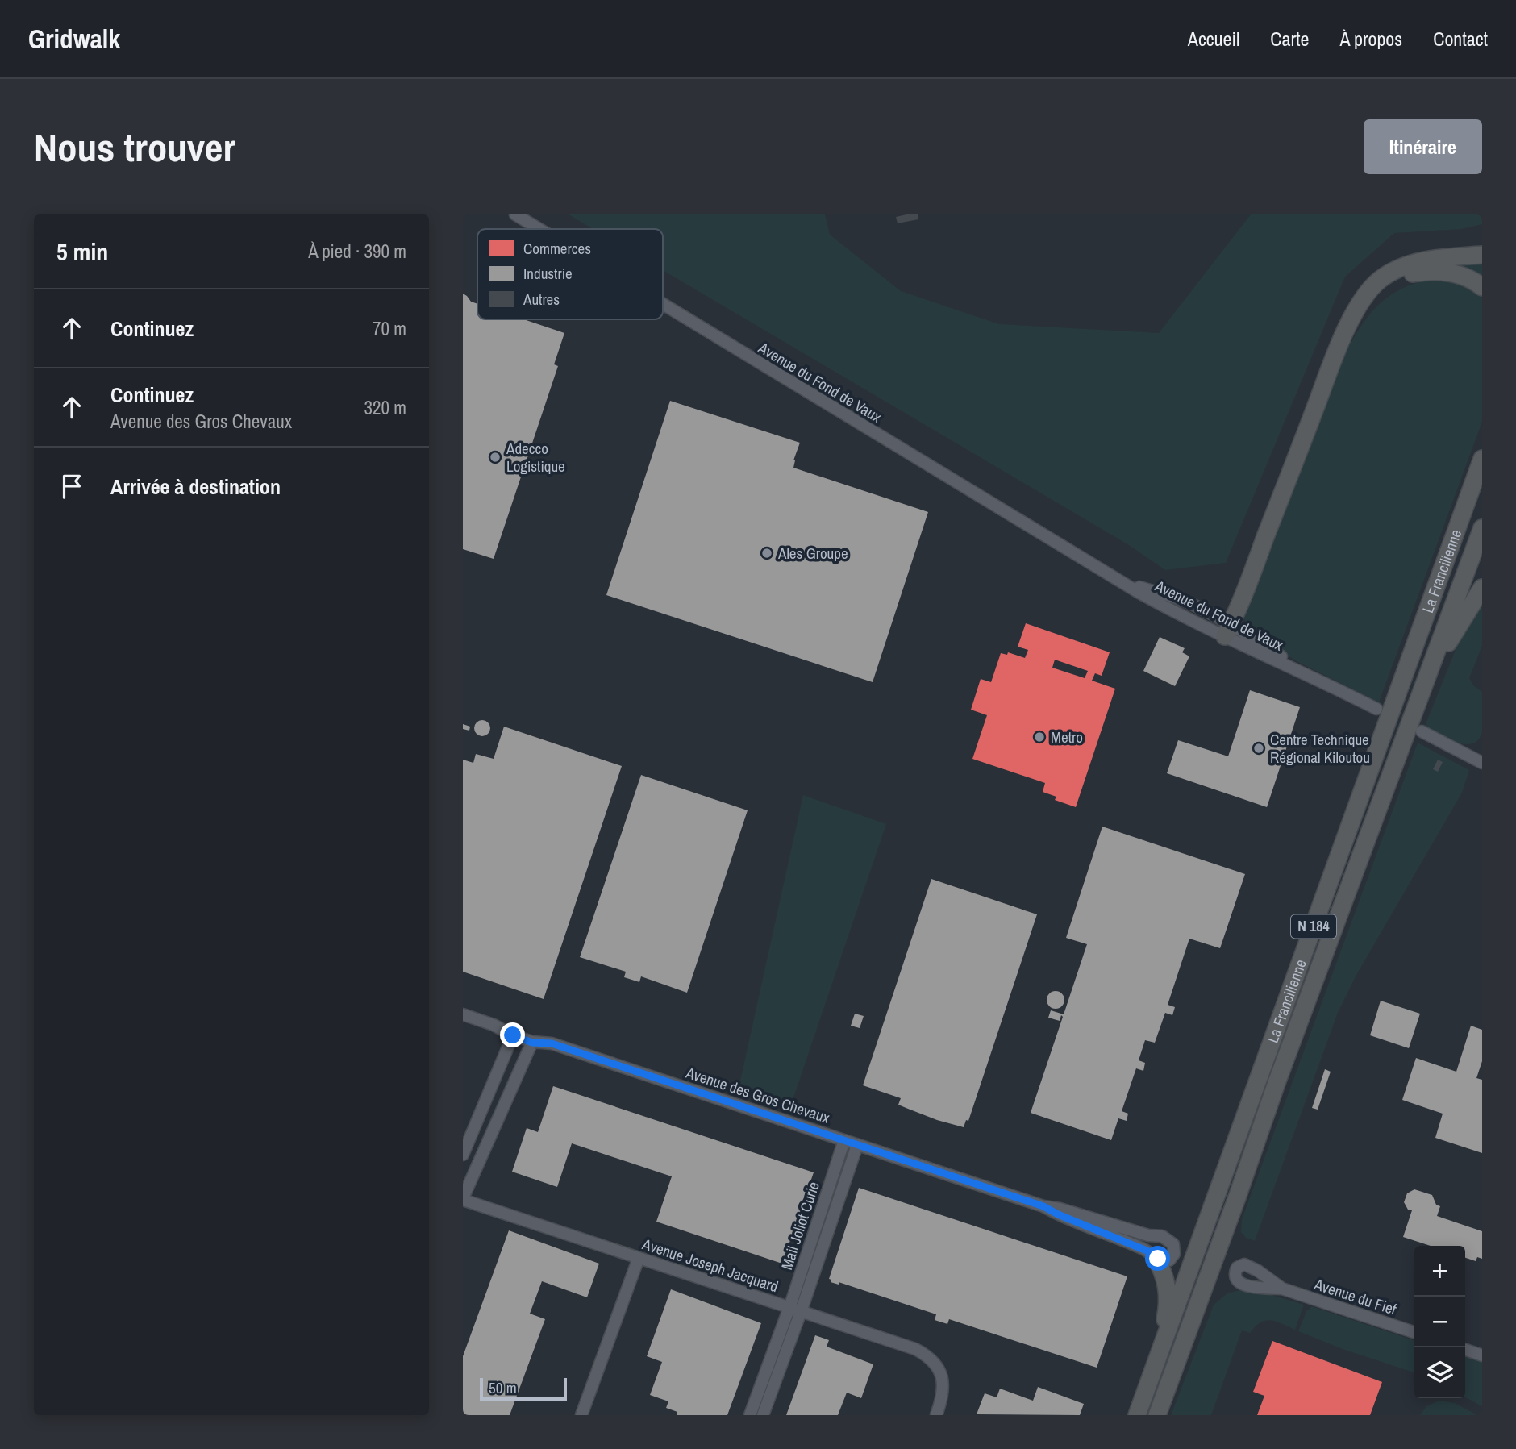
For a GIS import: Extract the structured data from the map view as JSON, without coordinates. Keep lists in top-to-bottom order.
{
  "streets": {
    "highway": ["La Francilienne", "N 184"],
    "street": [
      "Avenue du Fond de Vaux",
      "Avenue des Gros Chevaux",
      "Mail Joliot Curie",
      "Avenue Joseph Jacquard",
      "Avenue du Fief"
    ]
  },
  "crossings": [
    ["Avenue des Gros Chevaux", "Mail Joliot Curie"],
    ["Mail Joliot Curie", "Avenue Joseph Jacquard"]
  ],
  "places": [
    "Adecco Logistique",
    "Ales Groupe",
    "Metro",
    "Centre Technique Régional Kiloutou"
  ],
  "legend": ["Commerces", "Industrie", "Autres"],
  "scale_bar": "50 m",
  "page": {
    "header": "Gridwalk",
    "nav": [
      "Accueil",
      "Carte",
      "À propos",
      "Contact"
    ],
    "buttons": "Itinéraire",
    "title": "Nous trouver",
    "heading": ["5 min", "À pied · 390 m"],
    "list": [
      ["Continuez", "70 m"],
      ["Continuez", "Avenue des Gros Chevaux", "320 m"],
      "Arrivée à destination"
    ],
    "map_buttons": ["+", "−"],
    "scale": "50 m"
  }
}
